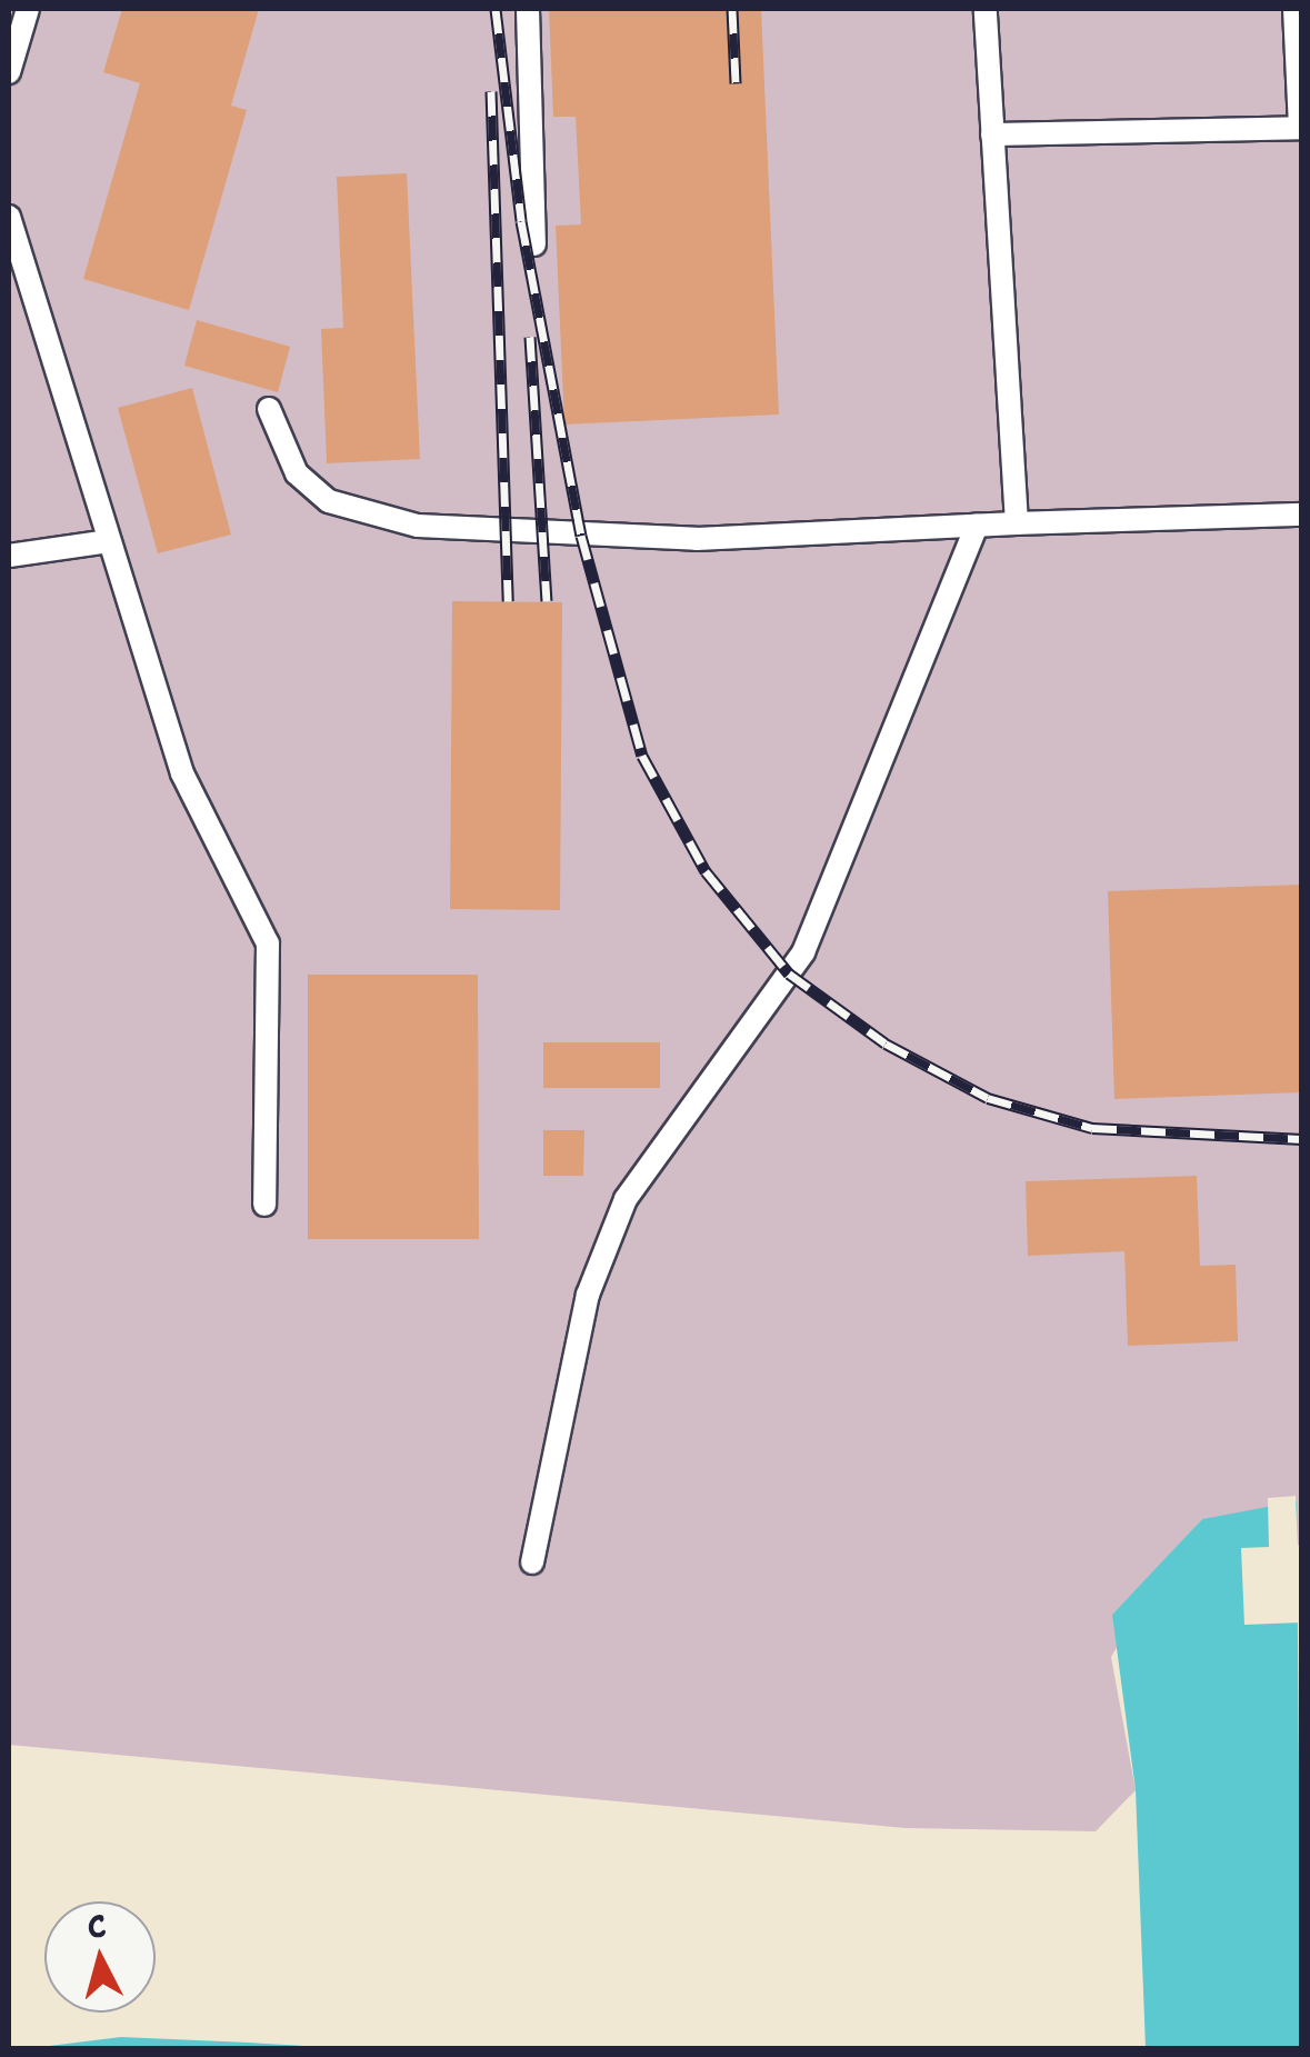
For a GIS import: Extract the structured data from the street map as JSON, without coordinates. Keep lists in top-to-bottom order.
{
  "north": "top"
}
